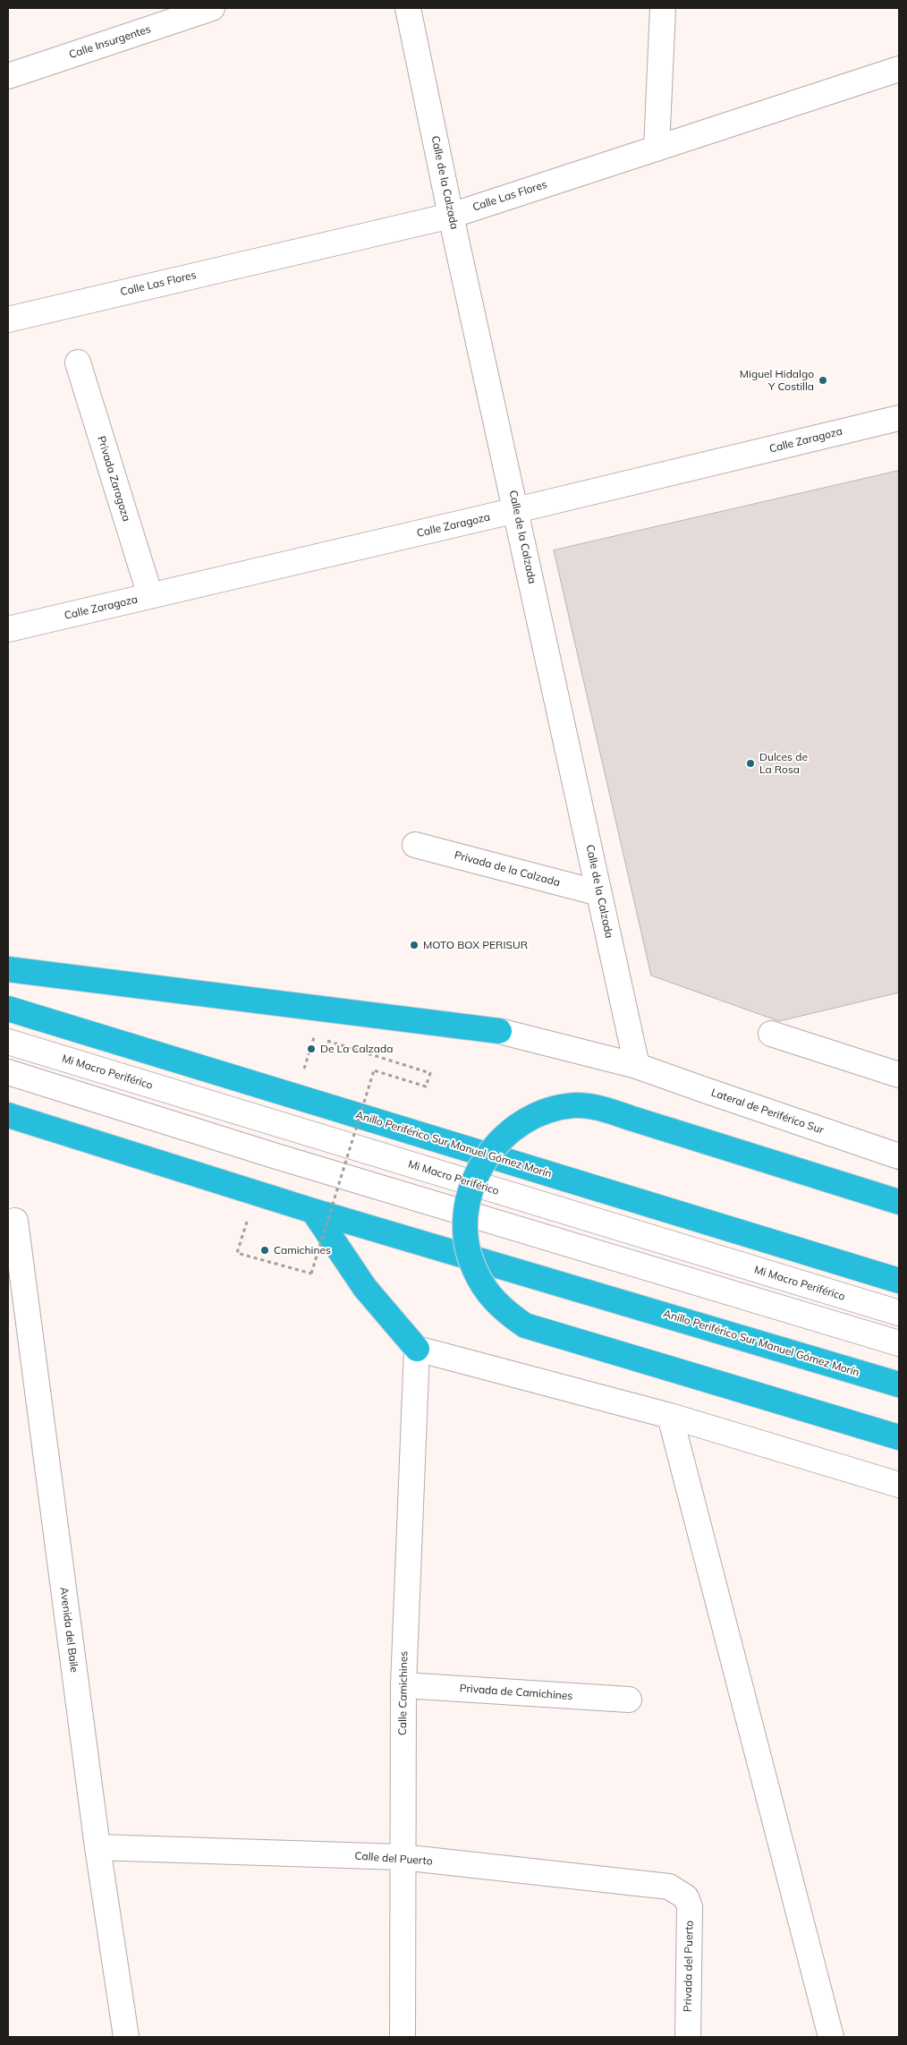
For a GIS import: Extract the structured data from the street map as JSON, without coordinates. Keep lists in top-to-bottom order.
{
  "streets": {
    "highway": ["Anillo Periférico Sur Manuel Gómez Morín"],
    "street": [
      "Calle Insurgentes",
      "Calle de la Calzada",
      "Calle Las Flores",
      "Calle Zaragoza",
      "Privada Zaragoza",
      "Privada de la Calzada",
      "Mi Macro Periférico",
      "Lateral de Periférico Sur",
      "Avenida del Baile",
      "Privada de Camichines",
      "Calle Camichines",
      "Calle del Puerto",
      "Privada del Puerto"
    ]
  },
  "crossings": [
    ["Calle de la Calzada", "Calle Las Flores"],
    ["Calle de la Calzada", "Calle Zaragoza"],
    ["Calle de la Calzada", "Privada de la Calzada"],
    ["Calle de la Calzada", "Lateral de Periférico Sur"],
    ["Calle Zaragoza", "Privada Zaragoza"],
    ["Avenida del Baile", "Calle del Puerto"],
    ["Privada de Camichines", "Calle Camichines"],
    ["Calle Camichines", "Calle del Puerto"],
    ["Calle del Puerto", "Privada del Puerto"]
  ],
  "places": [
    "Miguel Hidalgo Y Costilla",
    "Dulces de La Rosa",
    "MOTO BOX PERISUR",
    "De La Calzada",
    "Camichines"
  ]
}
